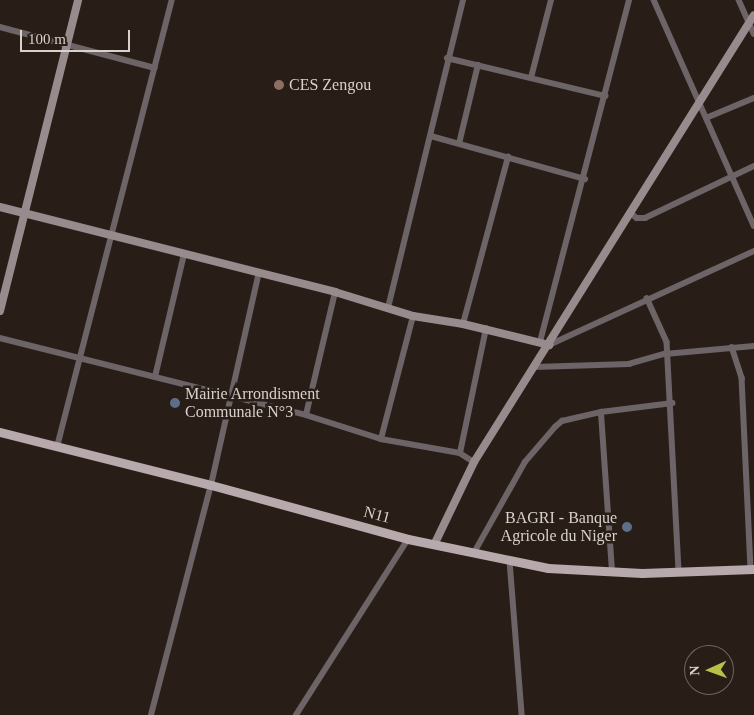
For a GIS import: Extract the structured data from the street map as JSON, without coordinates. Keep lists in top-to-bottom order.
{
  "streets": {
    "main road": ["N11"]
  },
  "places": ["CES Zengou", "Mairie Arrondisment Communale N°3", "BAGRI - Banque Agricole du Niger"],
  "scale_bar": "100 m",
  "north": "left"
}
